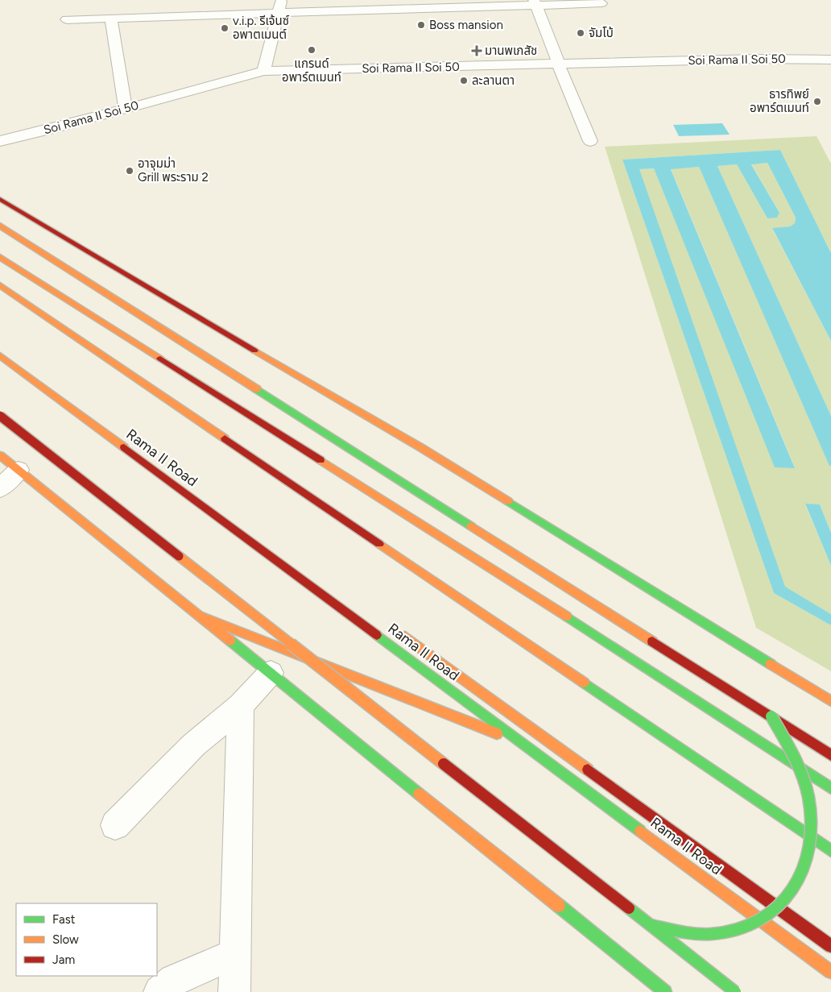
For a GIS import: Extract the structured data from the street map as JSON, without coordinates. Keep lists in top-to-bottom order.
{
  "streets": {
    "main road": ["Rama II Road"],
    "street": ["Soi Rama II Soi 50"]
  },
  "places": {
    "other": [
      "Boss mansion",
      "v.i.p. รีเจ้นซ์ อพาตเมนต์",
      "จัมโบ้",
      "แกรนด์ อพาร์ตเมนท์",
      "ละลานตา",
      "ธารทิพย์ อพาร์ตเมนท์",
      "อาจุมม่า Grill พระราม 2"
    ],
    "health": ["มานพเภสัช"]
  },
  "legend": ["Fast", "Slow", "Jam"]
}
